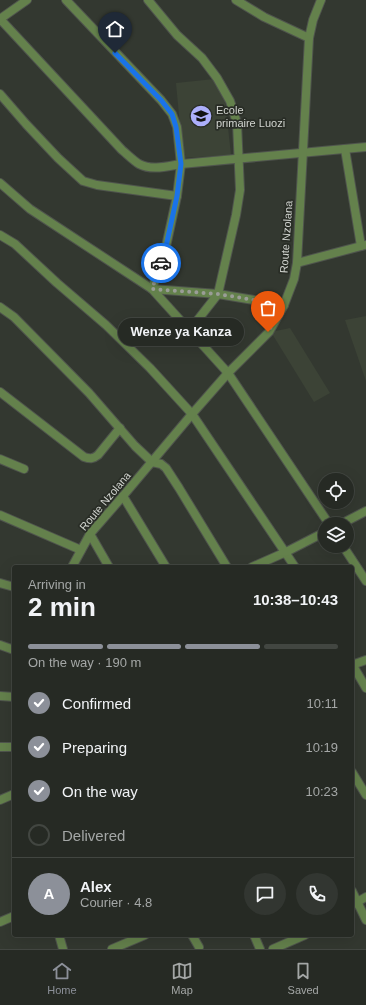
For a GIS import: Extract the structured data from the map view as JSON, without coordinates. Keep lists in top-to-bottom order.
{
  "streets": {
    "street": ["Route Nzolana"]
  },
  "places": {
    "school or university": ["Ecole primaire Luozi"],
    "other": ["Wenze ya Kanza"]
  },
  "page": {
    "bubble": "Wenze ya Kanza",
    "heading": ["2 min", "Arriving in", "10:38–10:43"],
    "panel": ["Alex", "Courier · 4.8"],
    "bar": "On the way · 190 m",
    "list": [
      ["Confirmed", "10:11"],
      ["Preparing", "10:19"],
      ["On the way", "10:23"],
      "Delivered"
    ],
    "round": "A",
    "tabs": ["Home", "Map", "Saved"]
  }
}
